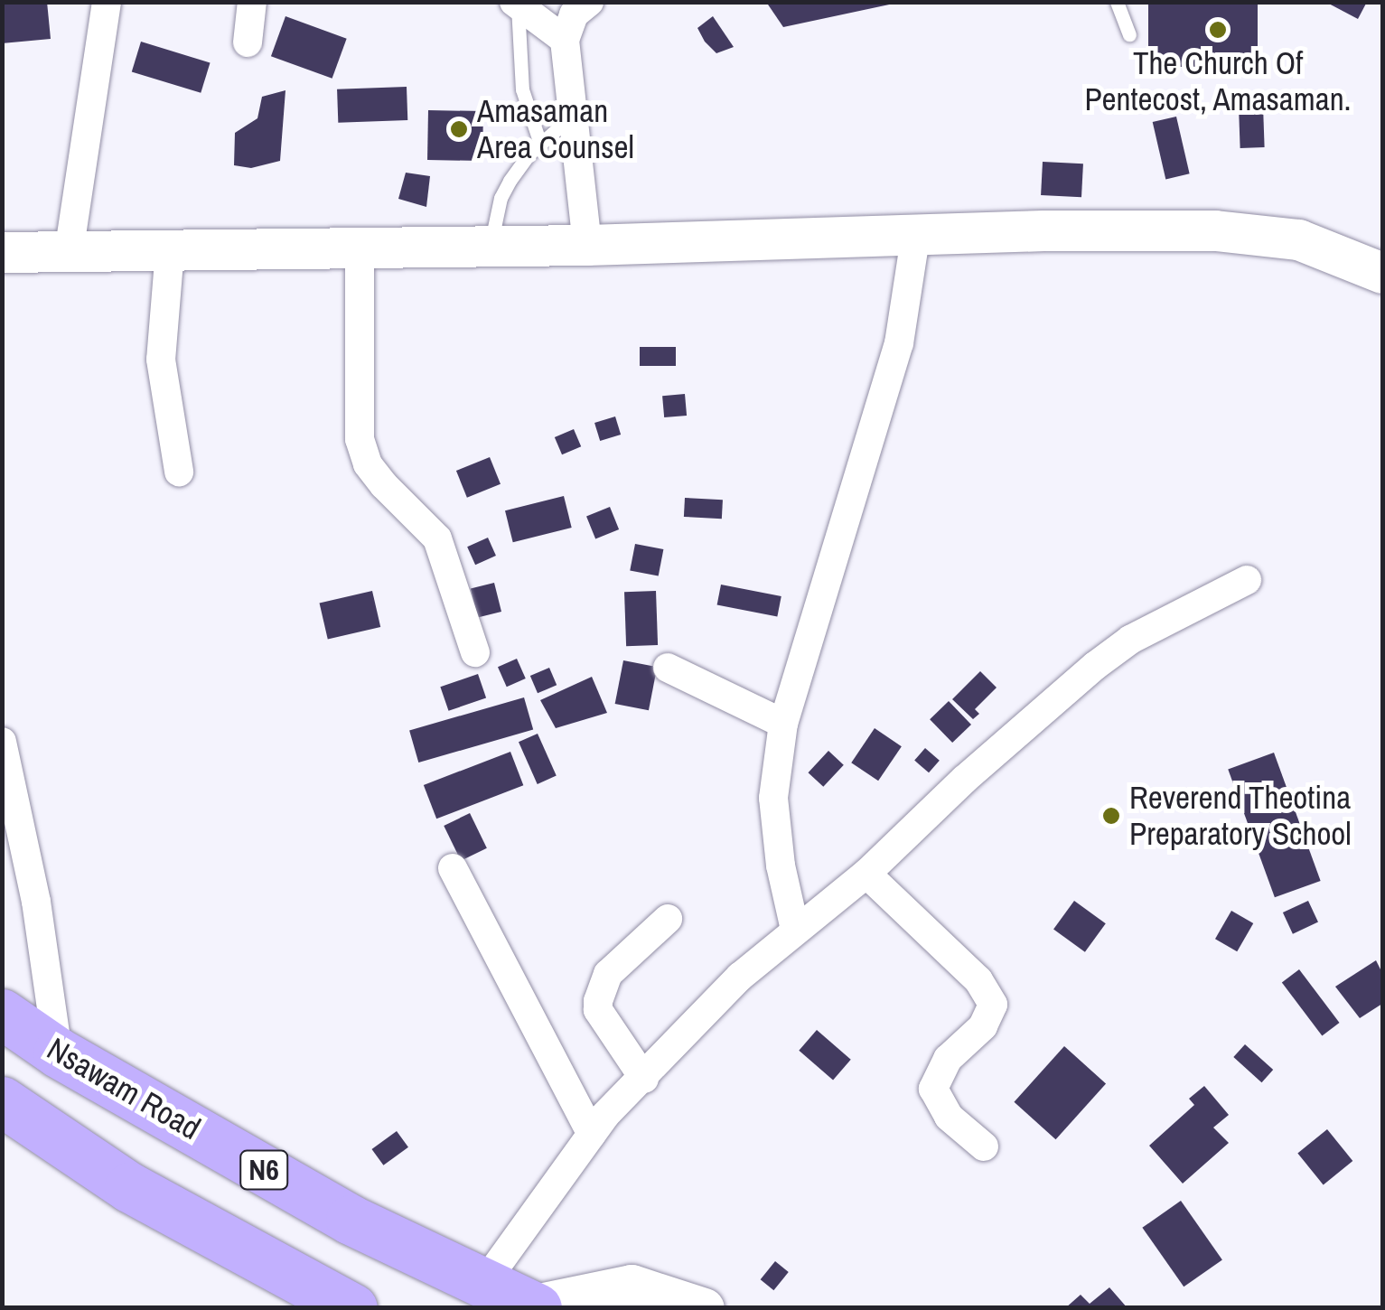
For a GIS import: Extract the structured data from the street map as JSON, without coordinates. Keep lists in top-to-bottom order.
{
  "streets": {
    "highway": ["Nsawam Road", "N6"]
  },
  "places": ["The Church Of Pentecost, Amasaman.", "Amasaman Area Counsel", "Reverend Theotina Preparatory School"]
}
